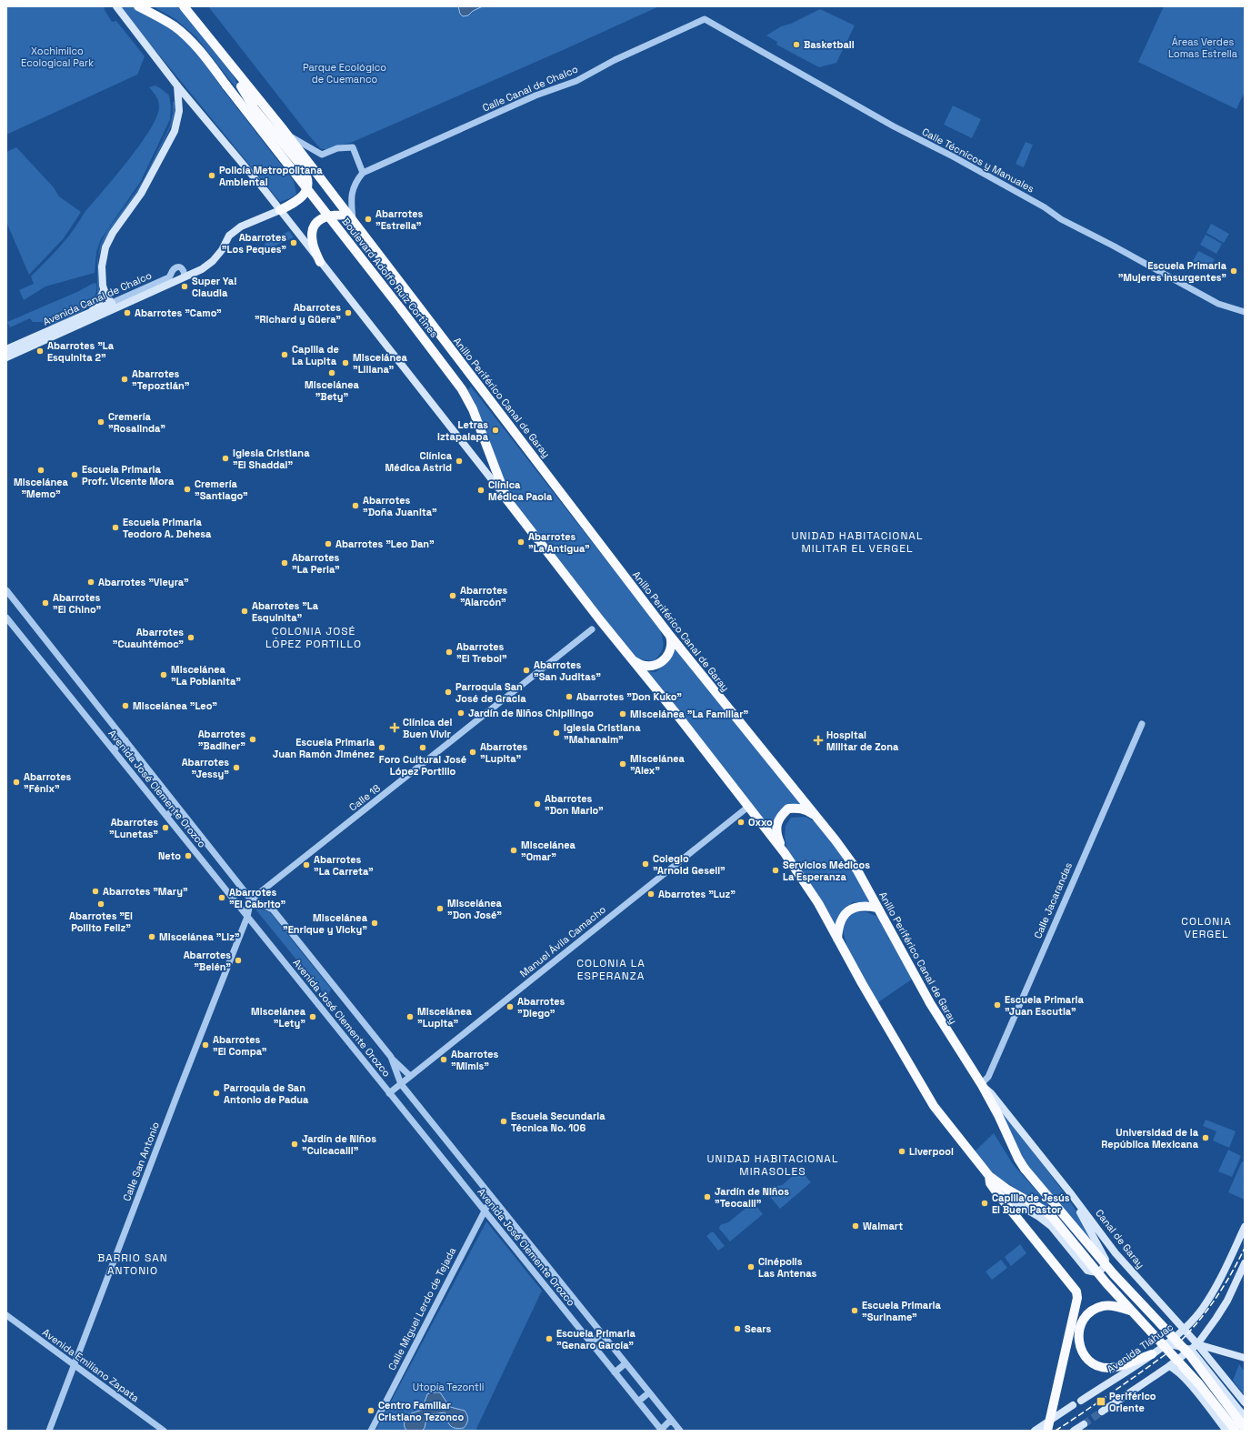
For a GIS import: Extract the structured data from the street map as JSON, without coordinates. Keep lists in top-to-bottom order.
{
  "streets": {
    "highway": ["Boulevard Adolfo Ruiz Cortines", "Anillo Periférico Canal de Garay"],
    "main road": ["Avenida Canal de Chalco", "Canal de Garay", "Avenida Tláhuac"],
    "street": [
      "Calle Canal de Chalco",
      "Calle Técnicos y Manuales",
      "Avenida José Clemente Orozco",
      "Calle 18",
      "Calle Jacarandas",
      "Manuel Ávila Camacho",
      "Calle San Antonio",
      "Calle Miguel Lerdo de Tejada",
      "Avenida Emiliano Zapata"
    ]
  },
  "crossings": [
    ["Calle Canal de Chalco", "Calle Técnicos y Manuales"],
    ["Anillo Periférico Canal de Garay", "Calle Jacarandas"],
    ["Anillo Periférico Canal de Garay", "Canal de Garay"],
    ["Avenida José Clemente Orozco", "Calle 18"],
    ["Avenida José Clemente Orozco", "Manuel Ávila Camacho"],
    ["Avenida José Clemente Orozco", "Calle San Antonio"],
    ["Avenida José Clemente Orozco", "Calle Miguel Lerdo de Tejada"],
    ["Calle 18", "Calle San Antonio"],
    ["Calle Jacarandas", "Canal de Garay"],
    ["Calle San Antonio", "Avenida Emiliano Zapata"],
    ["Canal de Garay", "Avenida Tláhuac"]
  ],
  "districts": [
    "UNIDAD HABITACIONAL MILITAR EL VERGEL",
    "COLONIA JOSÉ LÓPEZ PORTILLO",
    "COLONIA VERGEL",
    "COLONIA LA ESPERANZA",
    "UNIDAD HABITACIONAL MIRASOLES",
    "BARRIO SAN ANTONIO"
  ],
  "parks": [
    "Áreas Verdes Lomas Estrella",
    "Xochimilco Ecological Park",
    "Parque Ecológico de Cuemanco",
    "Utopía Tezontli"
  ],
  "places": {
    "other": [
      "Basketball",
      "Policía Metropolitana Ambiental",
      "Abarrotes \"Estrella\"",
      "Abarrotes \"Los Peques\"",
      "Escuela Primaria \"Mujeres Insurgentes\"",
      "Super Ya! Claudia",
      "Abarrotes \"Camo\"",
      "Abarrotes \"Richard y Güera\"",
      "Abarrotes \"La Esquinita 2\"",
      "Capilla de La Lupita",
      "Miscelánea \"Liliana\"",
      "Miscelánea \"Bety\"",
      "Abarrotes \"Tepoztlán\"",
      "Cremería \"Rosalinda\"",
      "Letras Iztapalapa",
      "Iglesia Cristiana \"El Shaddai\"",
      "Clínica Médica Astrid",
      "Miscelánea \"Memo\"",
      "Escuela Primaria Profr. Vicente Mora",
      "Cremería \"Santiago\"",
      "Clínica Médica Paola",
      "Abarrotes \"Doña Juanita\"",
      "Escuela Primaria Teodoro A. Dehesa",
      "Abarrotes \"La Antigua\"",
      "Abarrotes \"Leo Dan\"",
      "Abarrotes \"La Perla\"",
      "Abarrotes \"Vieyra\"",
      "Abarrotes \"Alarcón\"",
      "Abarrotes \"El Chino\"",
      "Abarrotes \"La Esquinita\"",
      "Abarrotes \"Cuauhtémoc\"",
      "Abarrotes \"El Trebol\"",
      "Abarrotes \"San Juditas\"",
      "Miscelánea \"La Poblanita\"",
      "Parroquia San José de Gracia",
      "Abarrotes \"Don Kuko\"",
      "Miscelánea \"Leo\"",
      "Jardín de Niños Chipilingo",
      "Miscelánea \"La Familiar\"",
      "Iglesia Cristiana \"Mahanaim\"",
      "Abarrotes \"Badiher\"",
      "Escuela Primaria Juan Ramón Jiménez",
      "Foro Cultural José López Portillo",
      "Abarrotes \"Lupita\"",
      "Miscelánea \"Alex\"",
      "Abarrotes \"Jessy\"",
      "Abarrotes \"Fénix\"",
      "Abarrotes \"Don Mario\"",
      "Oxxo",
      "Abarrotes \"Lunetas\"",
      "Miscelánea \"Omar\"",
      "Neto",
      "Colegio \"Arnold Gesell\"",
      "Abarrotes \"La Carreta\"",
      "Servicios Médicos La Esperanza",
      "Abarrotes \"Mary\"",
      "Abarrotes \"Luz\"",
      "Abarrotes \"El Cabrito\"",
      "Abarrotes \"El Pollito Feliz\"",
      "Miscelánea \"Don José\"",
      "Miscelánea \"Enrique y Vicky\"",
      "Miscelánea \"Liz\"",
      "Abarrotes \"Belén\"",
      "Escuela Primaria \"Juan Escutia\"",
      "Abarrotes \"Diego\"",
      "Miscelánea \"Lety\"",
      "Miscelánea \"Lupita\"",
      "Abarrotes \"El Compa\"",
      "Abarrotes \"Mimis\"",
      "Parroquia de San Antonio de Padua",
      "Escuela Secundaria Técnica No. 106",
      "Universidad de la República Mexicana",
      "Jardín de Niños \"Cuicacalli\"",
      "Liverpool",
      "Jardín de Niños \"Teocalli\"",
      "Capilla de Jesús El Buen Pastor",
      "Walmart",
      "Cinépolis Las Antenas",
      "Escuela Primaria \"Suriname\"",
      "Sears",
      "Escuela Primaria \"Genaro García\"",
      "Centro Familiar Cristiano Tezonco"
    ],
    "health": ["Clínica del Buen Vivir", "Hospital Militar de Zona"],
    "transit": ["Periférico Oriente"]
  }
}
